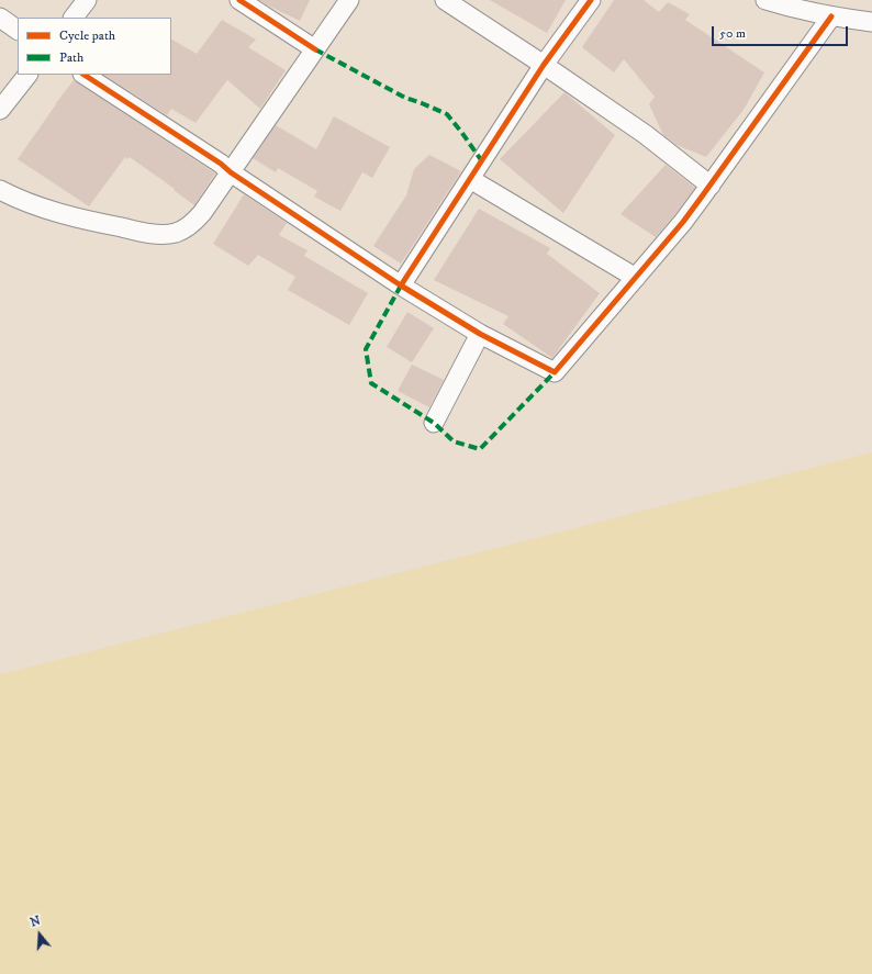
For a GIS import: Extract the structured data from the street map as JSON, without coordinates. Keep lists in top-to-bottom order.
{
  "legend": ["Cycle path", "Path"],
  "scale_bar": "50 m",
  "north": "top"
}
